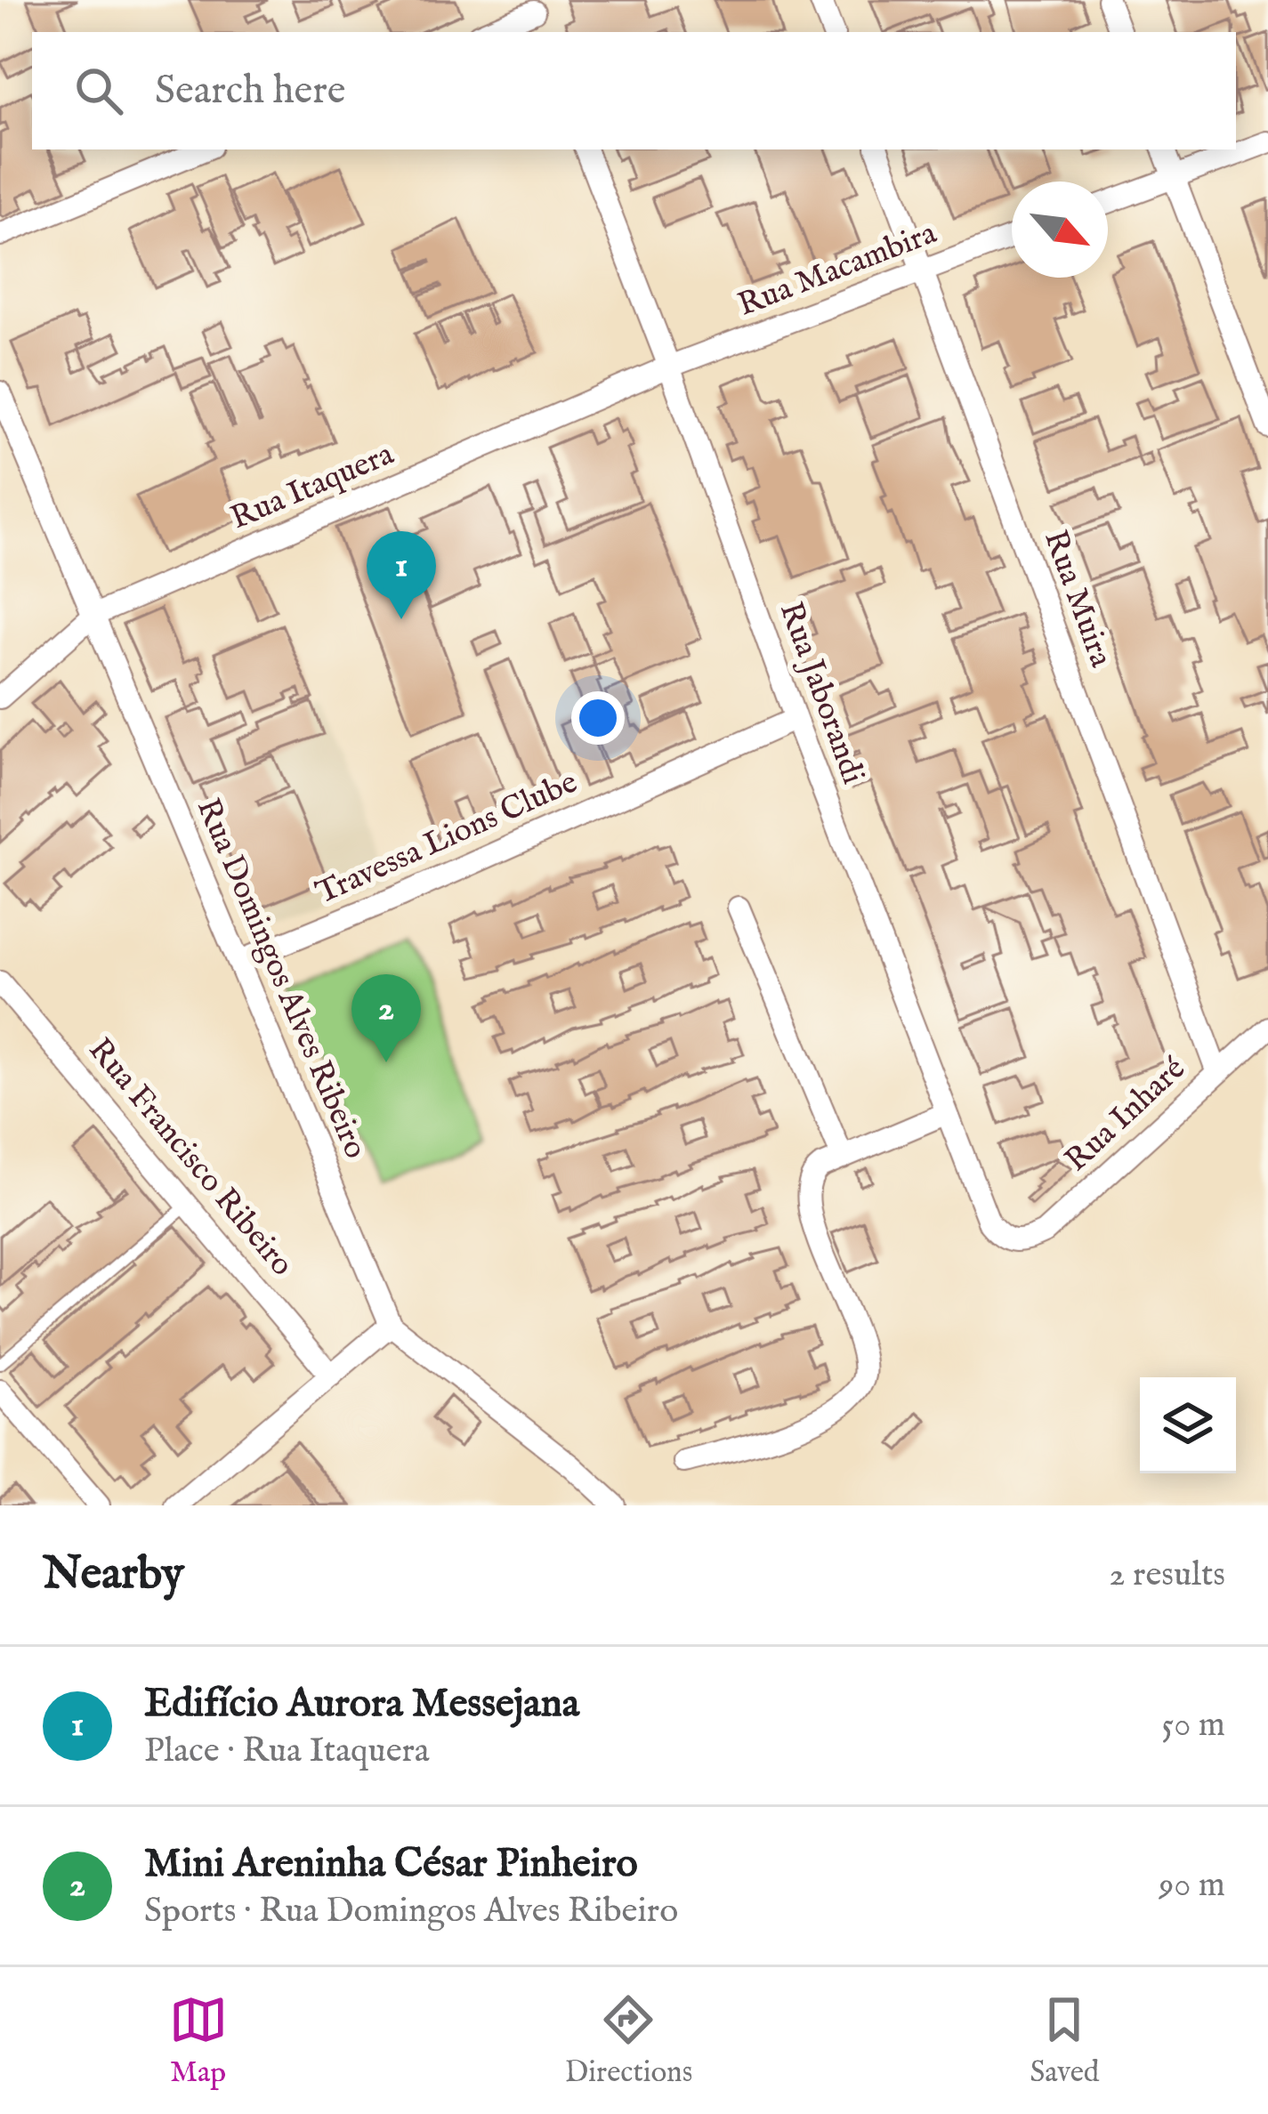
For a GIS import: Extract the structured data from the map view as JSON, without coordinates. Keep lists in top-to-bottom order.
{
  "streets": {
    "street": [
      "Rua Macambira",
      "Rua Itaquera",
      "Rua Muira",
      "Rua Jaborandi",
      "Travessa Lions Clube",
      "Rua Domingos Alves Ribeiro",
      "Rua Inharé",
      "Rua Francisco Ribeiro"
    ]
  },
  "crossings": [
    ["Rua Macambira", "Rua Itaquera"],
    ["Rua Macambira", "Rua Muira"],
    ["Rua Macambira", "Rua Jaborandi"],
    ["Rua Itaquera", "Rua Jaborandi"],
    ["Rua Itaquera", "Rua Domingos Alves Ribeiro"],
    ["Rua Muira", "Rua Inharé"],
    ["Rua Jaborandi", "Travessa Lions Clube"],
    ["Rua Jaborandi", "Rua Inharé"],
    ["Travessa Lions Clube", "Rua Domingos Alves Ribeiro"]
  ],
  "north": "bottom right",
  "page": {
    "search": "Search here",
    "pins": ["1", "2"],
    "heading": ["Nearby", "2 results"],
    "list": [
      {
        "mark": "1",
        "name": "Edifício Aurora Messejana",
        "note": "Place · Rua Itaquera",
        "value": "50 m"
      },
      {
        "mark": "2",
        "name": "Mini Areninha César Pinheiro",
        "note": "Sports · Rua Domingos Alves Ribeiro",
        "value": "90 m"
      }
    ],
    "nav": ["Map", "Directions", "Saved"]
  }
}
